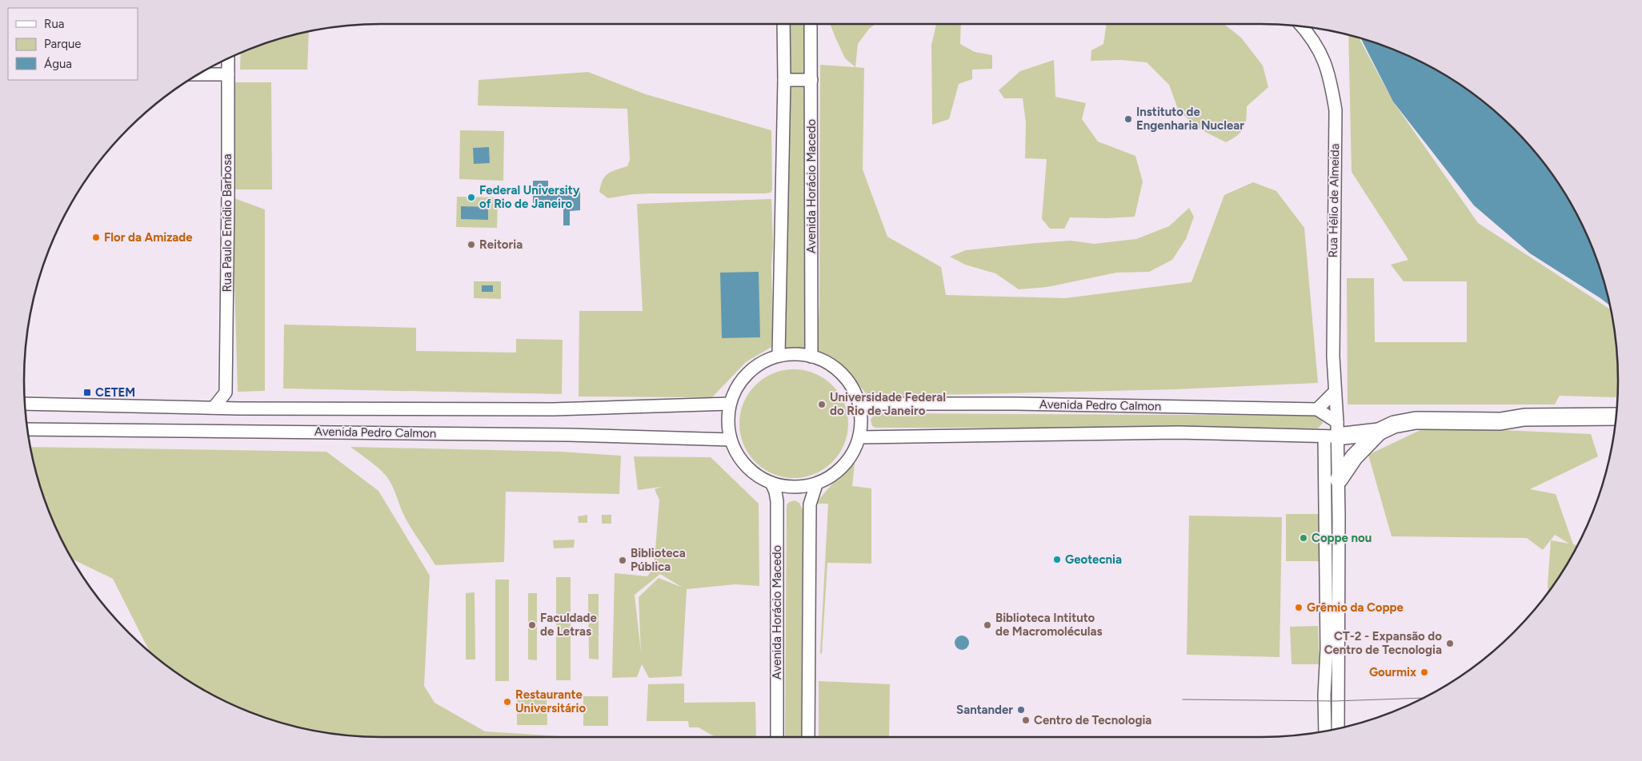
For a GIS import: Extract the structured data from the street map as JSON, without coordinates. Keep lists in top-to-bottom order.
{
  "streets": {
    "street": [
      "Avenida Horácio Macedo",
      "Rua Hélio de Almeida",
      "Rua Paulo Emídio Barbosa",
      "Avenida Pedro Calmon"
    ]
  },
  "crossings": [
    ["Avenida Horácio Macedo", "Avenida Pedro Calmon"]
  ],
  "places": {
    "other": [
      "Instituto de Engenharia Nuclear",
      "Federal University of Rio de Janeiro",
      "Flor da Amizade",
      "Reitoria",
      "Universidade Federal do Rio de Janeiro",
      "Coppe nou",
      "Geotecnia",
      "Biblioteca Pública",
      "Grêmio da Coppe",
      "Faculdade de Letras",
      "Biblioteca Intituto de Macromoléculas",
      "CT-2 - Expansão do Centro de Tecnologia",
      "Gourmix",
      "Restaurante Universitário",
      "Santander",
      "Centro de Tecnologia"
    ],
    "transit": ["CETEM"]
  },
  "legend": ["Rua", "Parque", "Água"]
}
